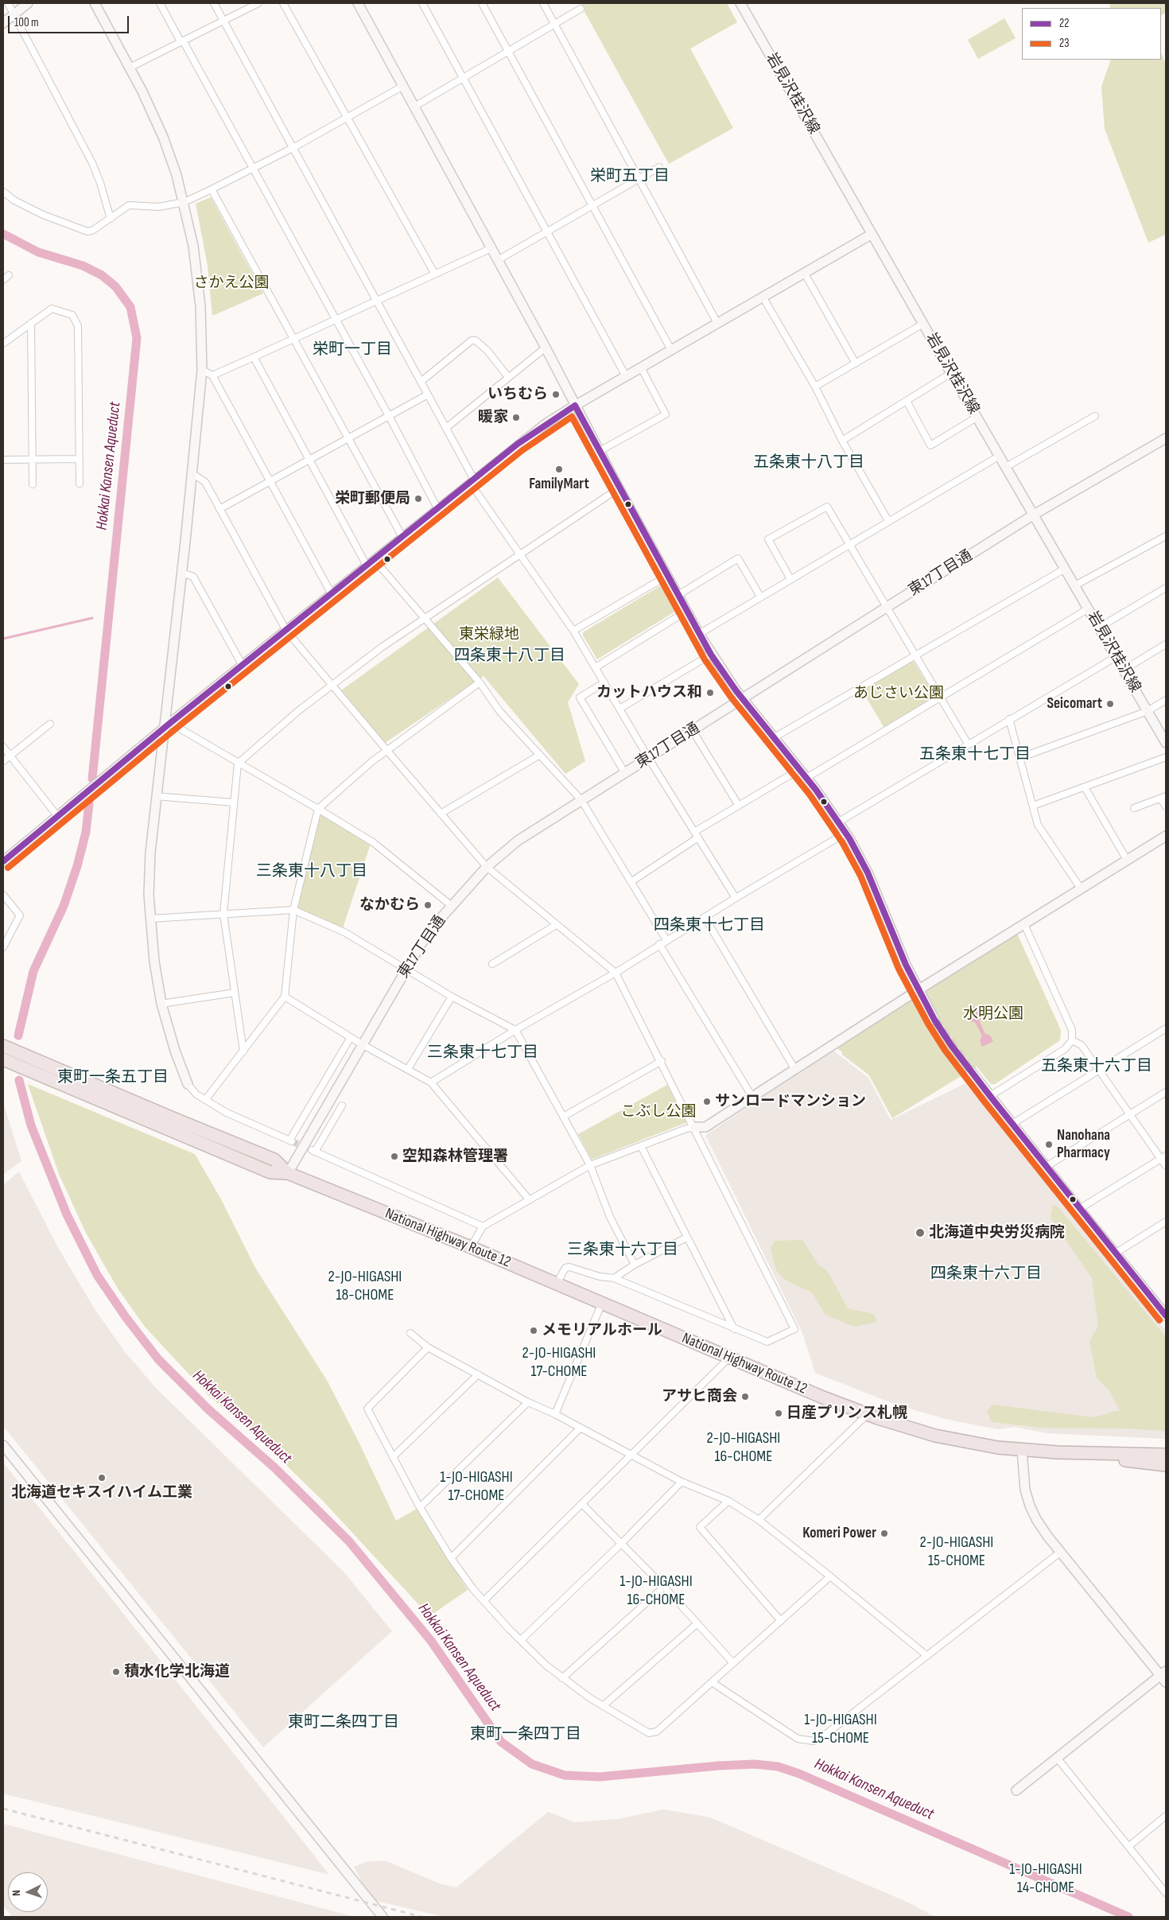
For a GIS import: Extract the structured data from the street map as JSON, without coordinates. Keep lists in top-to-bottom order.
{
  "streets": {
    "highway": ["National Highway Route 12"],
    "street": ["岩見沢桂沢線", "東17丁目通"]
  },
  "crossings": [
    ["岩見沢桂沢線", "東17丁目通"],
    ["東17丁目通", "National Highway Route 12"]
  ],
  "districts": [
    "栄町五丁目",
    "栄町一丁目",
    "五条東十八丁目",
    "四条東十八丁目",
    "五条東十七丁目",
    "三条東十八丁目",
    "四条東十七丁目",
    "三条東十七丁目",
    "五条東十六丁目",
    "東町一条五丁目",
    "三条東十六丁目",
    "四条東十六丁目",
    "2-JO-HIGASHI 18-CHOME",
    "2-JO-HIGASHI 17-CHOME",
    "2-JO-HIGASHI 16-CHOME",
    "1-JO-HIGASHI 17-CHOME",
    "2-JO-HIGASHI 15-CHOME",
    "1-JO-HIGASHI 16-CHOME",
    "1-JO-HIGASHI 15-CHOME",
    "東町二条四丁目",
    "東町一条四丁目",
    "1-JO-HIGASHI 14-CHOME"
  ],
  "water": ["Hokkai Kansen Aqueduct"],
  "parks": [
    "さかえ公園",
    "東栄緑地",
    "あじさい公園",
    "水明公園",
    "こぶし公園"
  ],
  "places": [
    "いちむら",
    "暖家",
    "FamilyMart",
    "栄町郵便局",
    "カットハウス和",
    "Seicomart",
    "なかむら",
    "サンロードマンション",
    "Nanohana Pharmacy",
    "空知森林管理署",
    "北海道中央労災病院",
    "メモリアルホール",
    "アサヒ商会",
    "日産プリンス札幌",
    "北海道セキスイハイム工業",
    "Komeri Power",
    "積水化学北海道"
  ],
  "lines": ["transit line 22", "transit line 23"],
  "legend": ["22", "23"],
  "scale_bar": "100 m",
  "north": "left"
}
